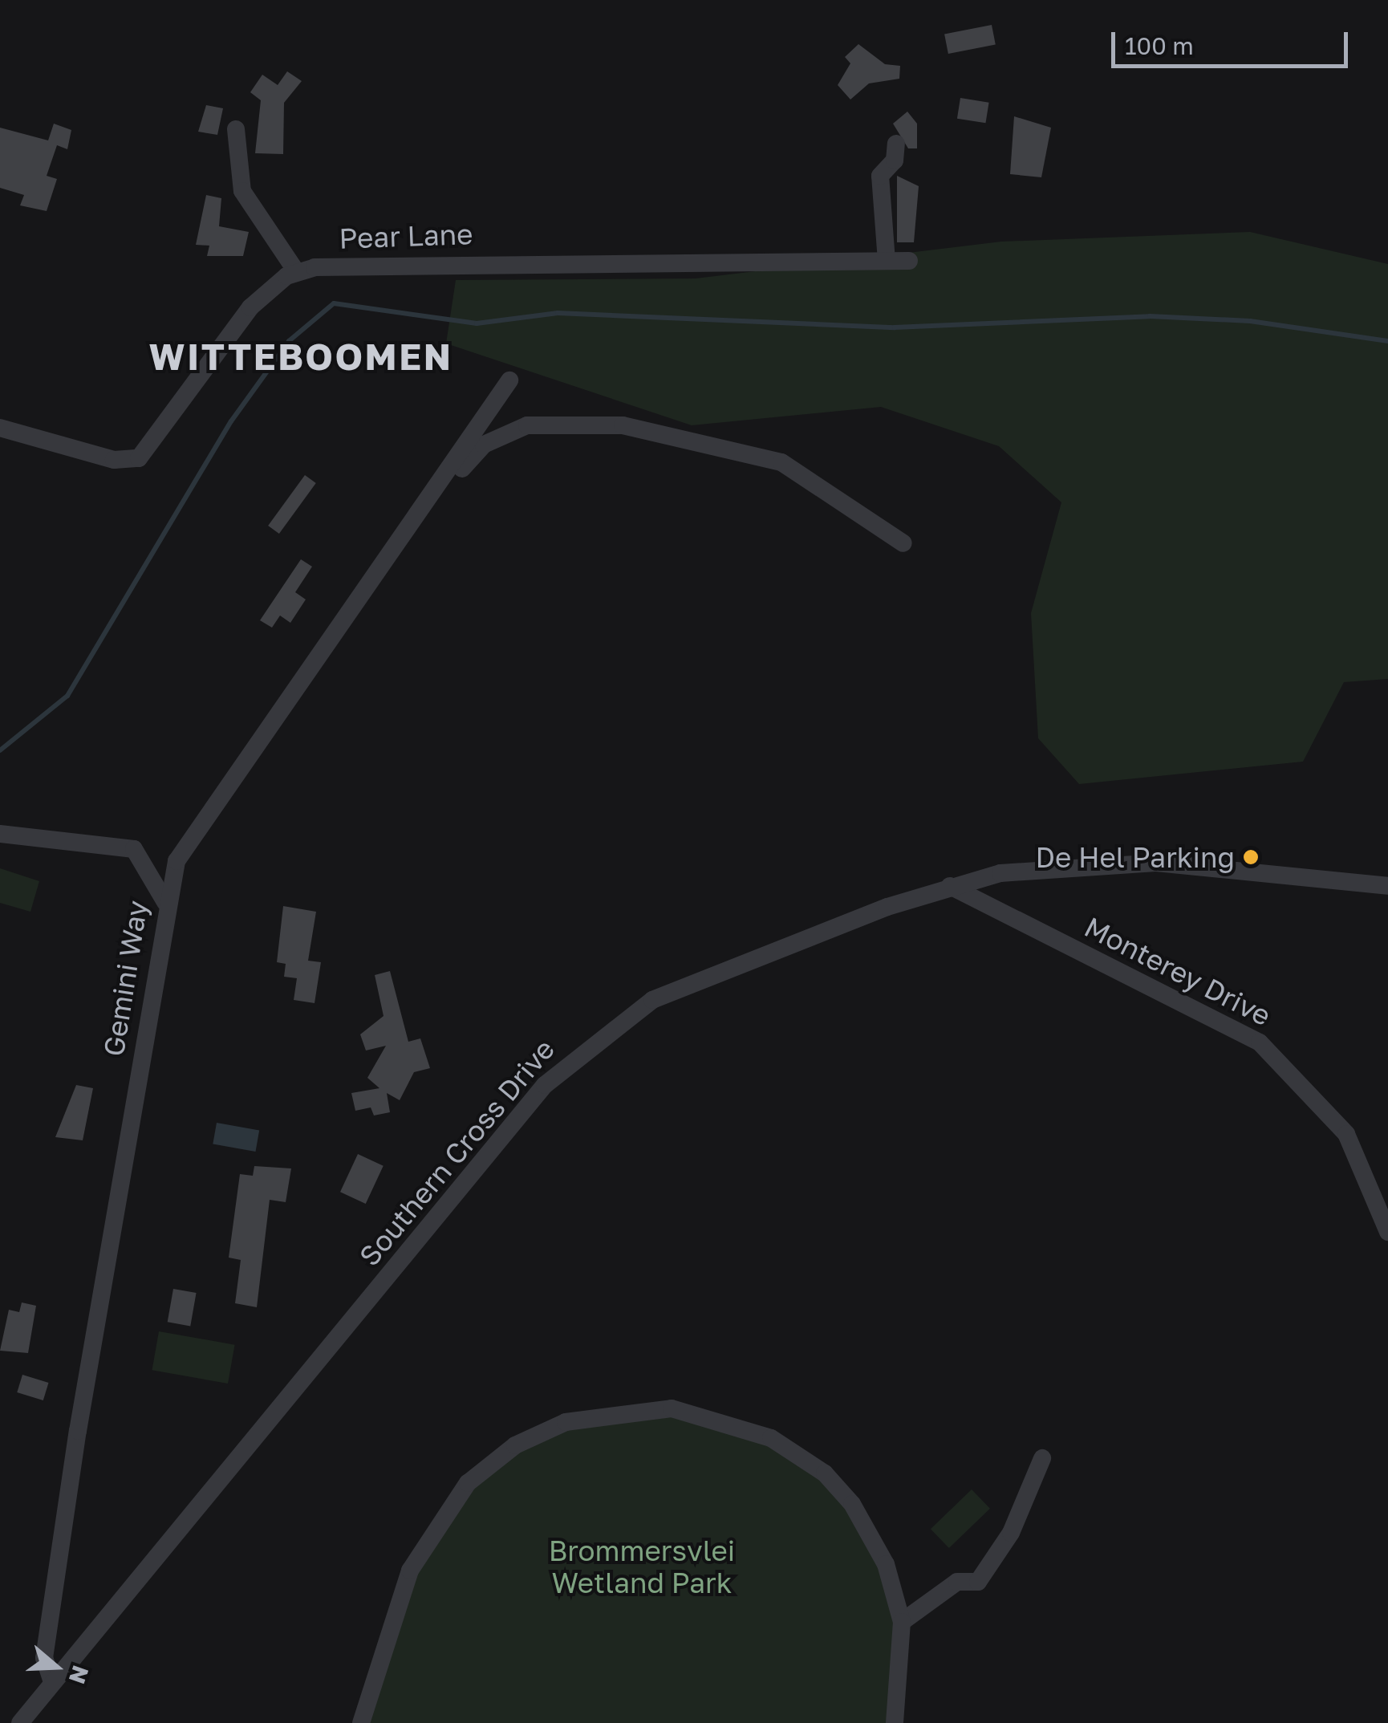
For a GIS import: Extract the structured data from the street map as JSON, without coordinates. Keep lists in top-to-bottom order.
{
  "streets": {
    "street": [
      "Pear Lane",
      "Monterey Drive",
      "Gemini Way",
      "Southern Cross Drive"
    ]
  },
  "crossings": [
    ["Monterey Drive", "Southern Cross Drive"],
    ["Gemini Way", "Southern Cross Drive"]
  ],
  "districts": ["WITTEBOOMEN"],
  "parks": ["Brommersvlei Wetland Park"],
  "places": ["De Hel Parking"],
  "scale_bar": "100 m",
  "north": "right"
}
